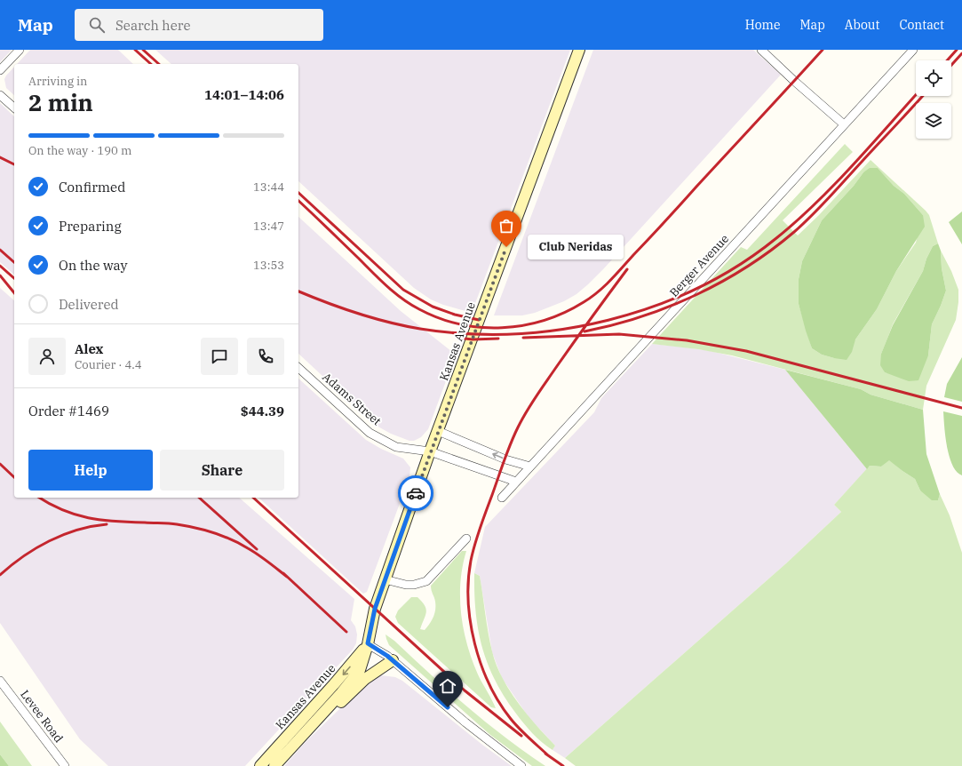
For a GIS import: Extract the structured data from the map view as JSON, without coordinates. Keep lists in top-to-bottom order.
{
  "streets": {
    "main road": ["Kansas Avenue"],
    "street": ["Berger Avenue", "Adams Street", "Levee Road"]
  },
  "crossings": [
    ["Berger Avenue", "Adams Street"],
    ["Kansas Avenue", "Adams Street"]
  ],
  "places": ["Club Neridas"],
  "page": {
    "header": "Map",
    "search": "Search here",
    "nav": [
      "Home",
      "Map",
      "About",
      "Contact"
    ],
    "heading": ["2 min", "Arriving in", "14:01–14:06"],
    "panel": [
      "Alex",
      "Courier · 4.4",
      "Order #1469",
      "$44.39"
    ],
    "bar": "On the way · 190 m",
    "list": [
      ["Confirmed", "13:44"],
      ["Preparing", "13:47"],
      ["On the way", "13:53"],
      "Delivered"
    ],
    "bubble": "Club Neridas",
    "buttons": ["Help", "Share"]
  }
}
